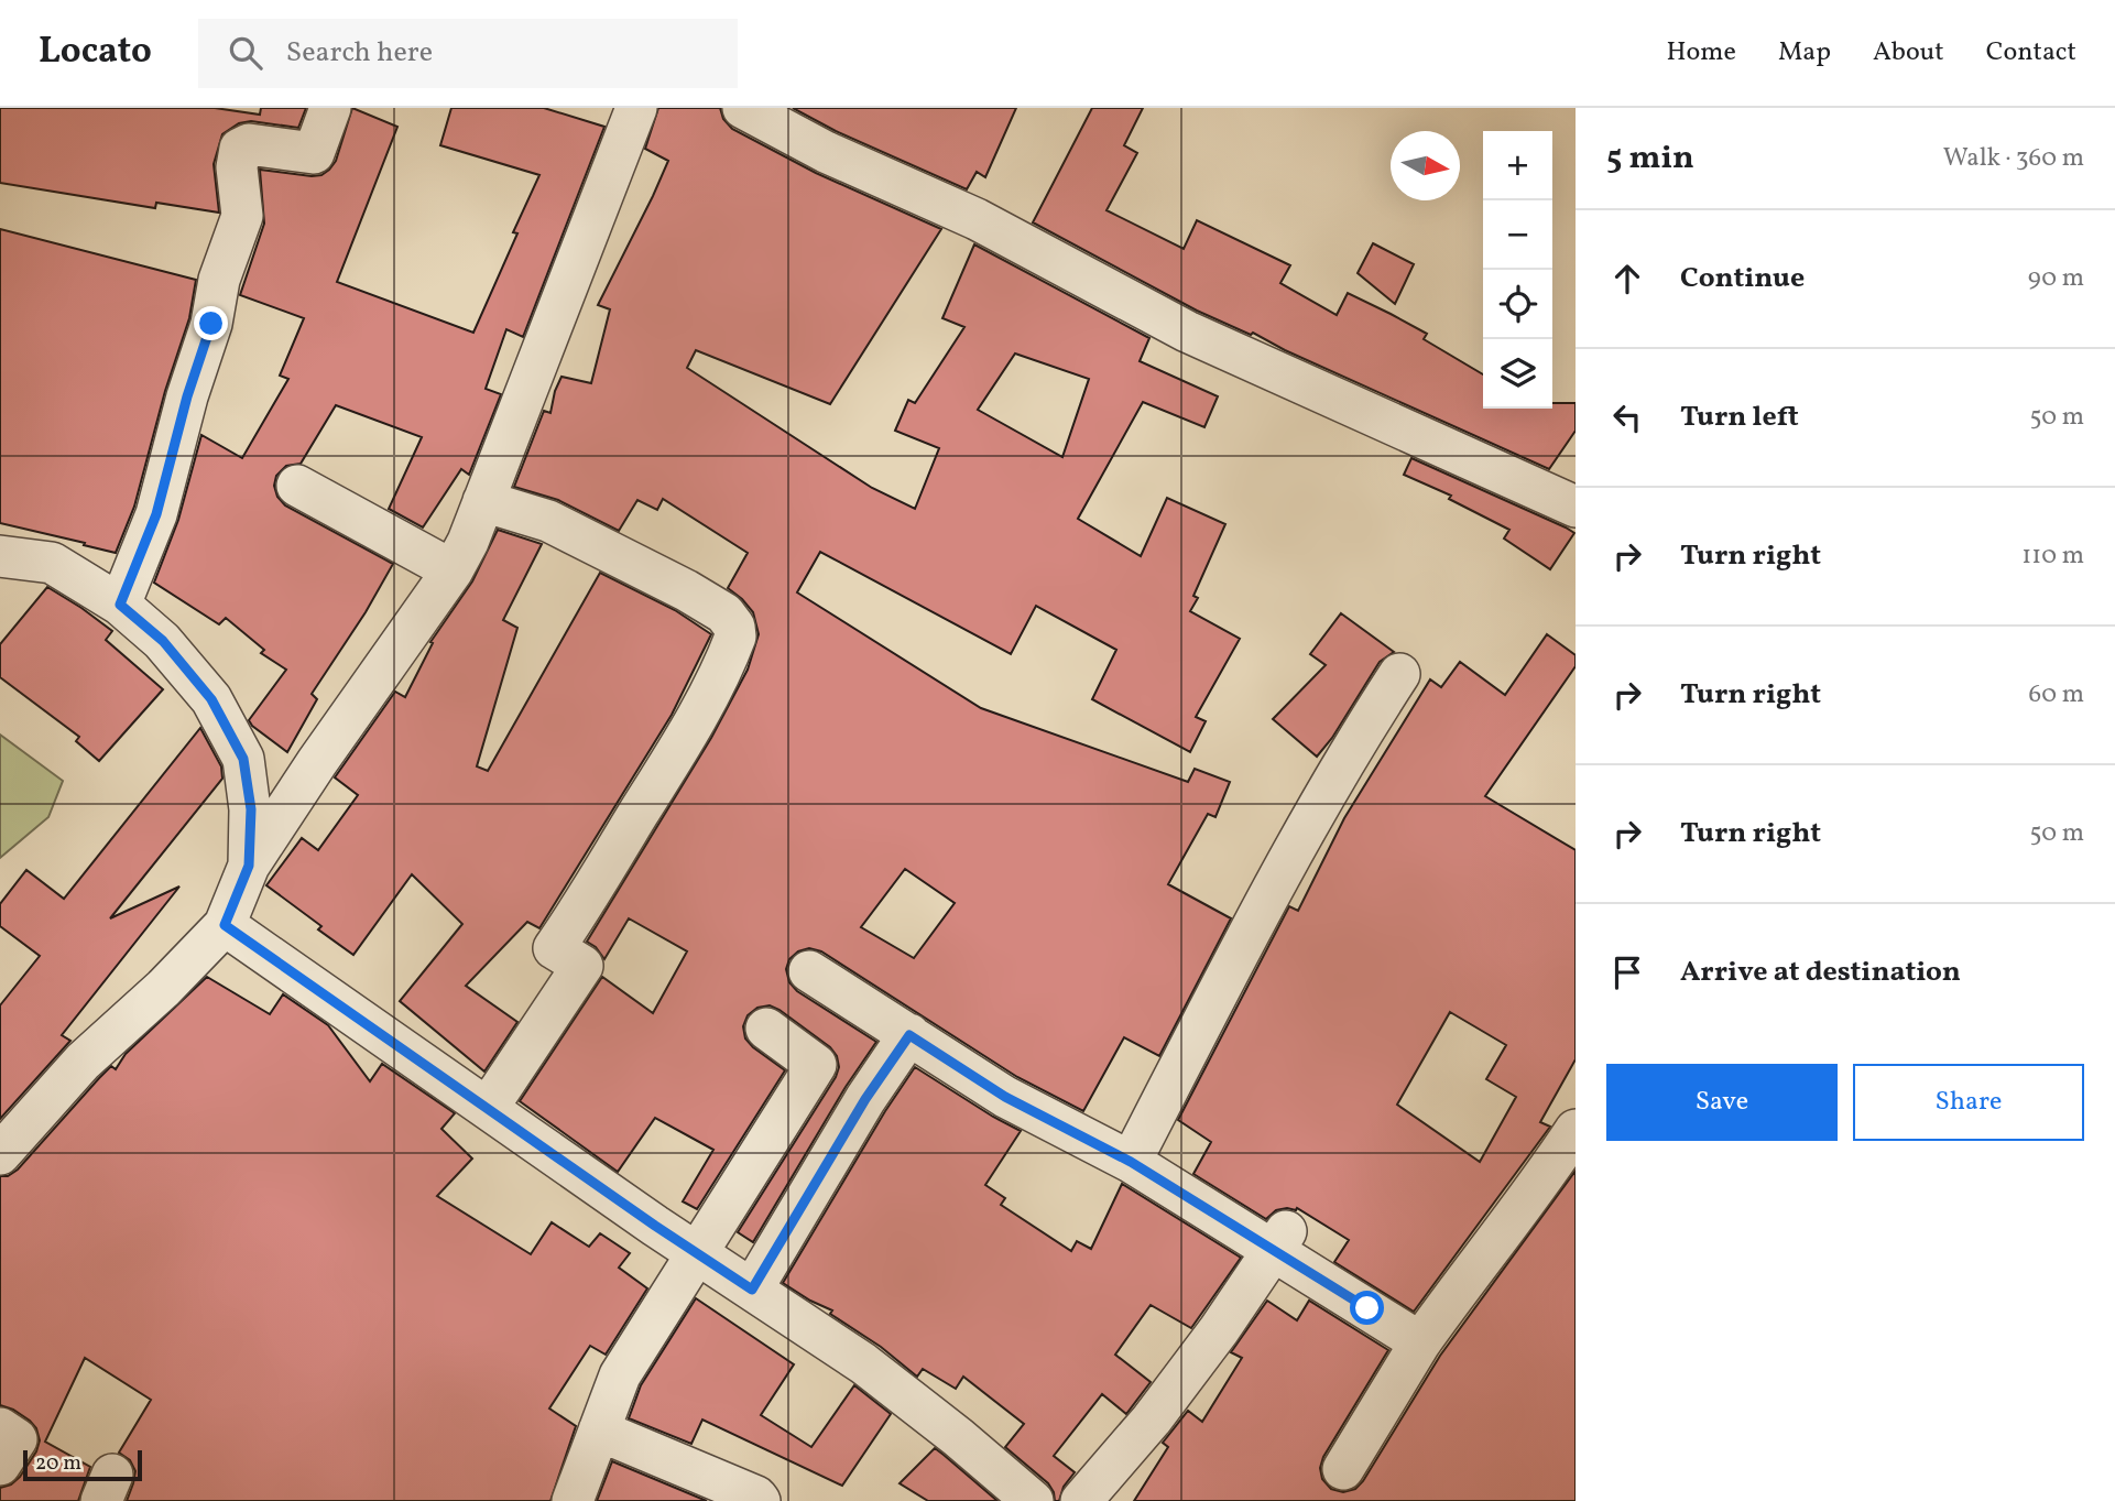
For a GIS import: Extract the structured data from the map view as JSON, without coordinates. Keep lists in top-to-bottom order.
{
  "scale_bar": "20 m",
  "north": "right",
  "page": {
    "header": "Locato",
    "search": "Search here",
    "nav": [
      "Home",
      "Map",
      "About",
      "Contact"
    ],
    "heading": ["5 min", "Walk · 360 m"],
    "map_buttons": ["+", "−"],
    "list": [
      ["Continue", "90 m"],
      ["Turn left", "50 m"],
      ["Turn right", "110 m"],
      ["Turn right", "60 m"],
      ["Turn right", "50 m"],
      "Arrive at destination"
    ],
    "buttons": ["Save", "Share"],
    "scale": "20 m"
  }
}
